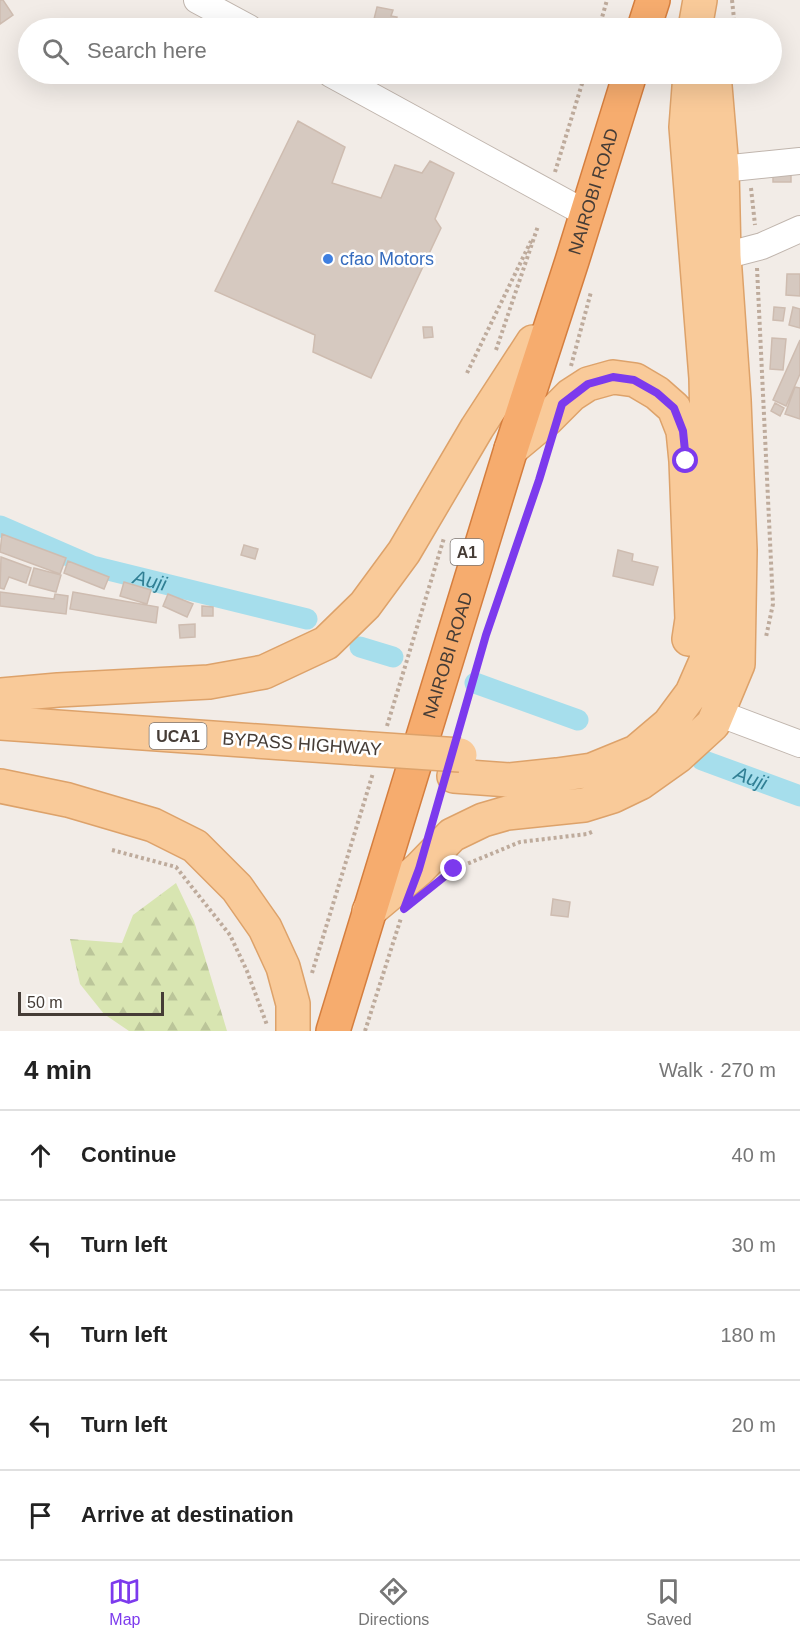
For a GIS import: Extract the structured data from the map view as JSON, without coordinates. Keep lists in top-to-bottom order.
{
  "streets": {
    "highway": ["NAIROBI ROAD", "A1"],
    "main road": ["UCA1", "BYPASS HIGHWAY"]
  },
  "water": ["Auji"],
  "places": ["cfao Motors"],
  "scale_bar": "50 m",
  "page": {
    "search": "Search here",
    "scale": "50 m",
    "heading": ["4 min", "Walk · 270 m"],
    "list": [
      ["Continue", "40 m"],
      ["Turn left", "30 m"],
      ["Turn left", "180 m"],
      ["Turn left", "20 m"],
      "Arrive at destination"
    ],
    "nav": ["Map", "Directions", "Saved"]
  }
}
